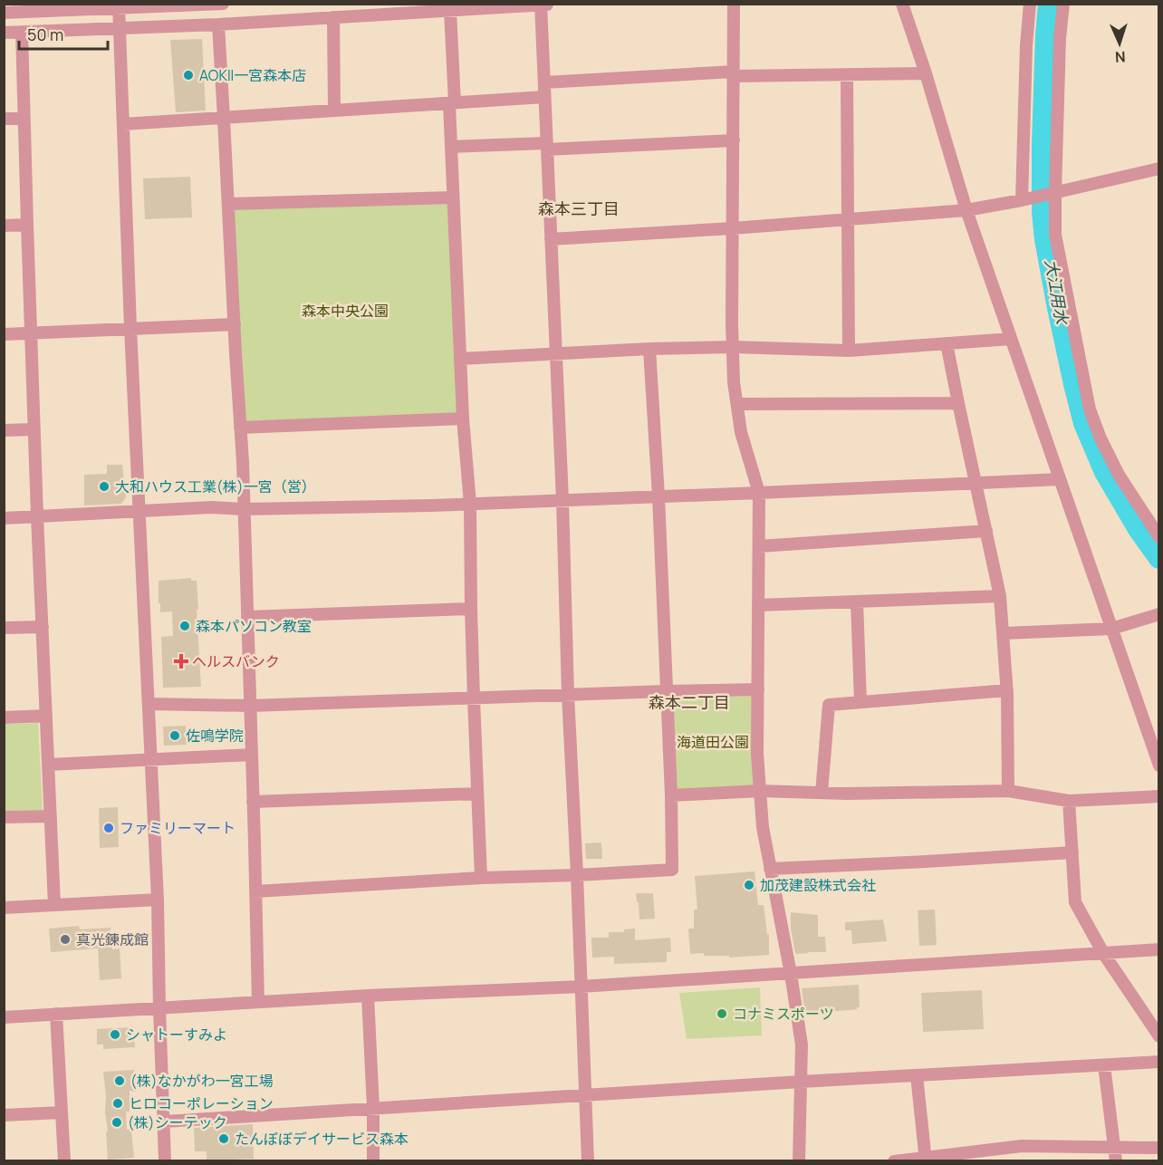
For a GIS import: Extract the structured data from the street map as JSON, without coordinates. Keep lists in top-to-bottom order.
{
  "districts": ["森本三丁目", "森本二丁目"],
  "water": ["大江用水"],
  "parks": ["森本中央公園", "海道田公園"],
  "places": {
    "other": [
      "AOKII一宮森本店",
      "大和ハウス工業(株)一宮（営）",
      "森本パソコン教室",
      "佐鳴学院",
      "ファミリーマート",
      "加茂建設株式会社",
      "真光錬成館",
      "コナミスポーツ",
      "シャトーすみよ",
      "(株)なかがわ一宮工場",
      "ヒロコーポレーション",
      "(株)シーテック",
      "たんぽぽデイサービス森本"
    ],
    "health": ["ヘルスバンク"]
  },
  "scale_bar": "50 m",
  "north": "bottom"
}
